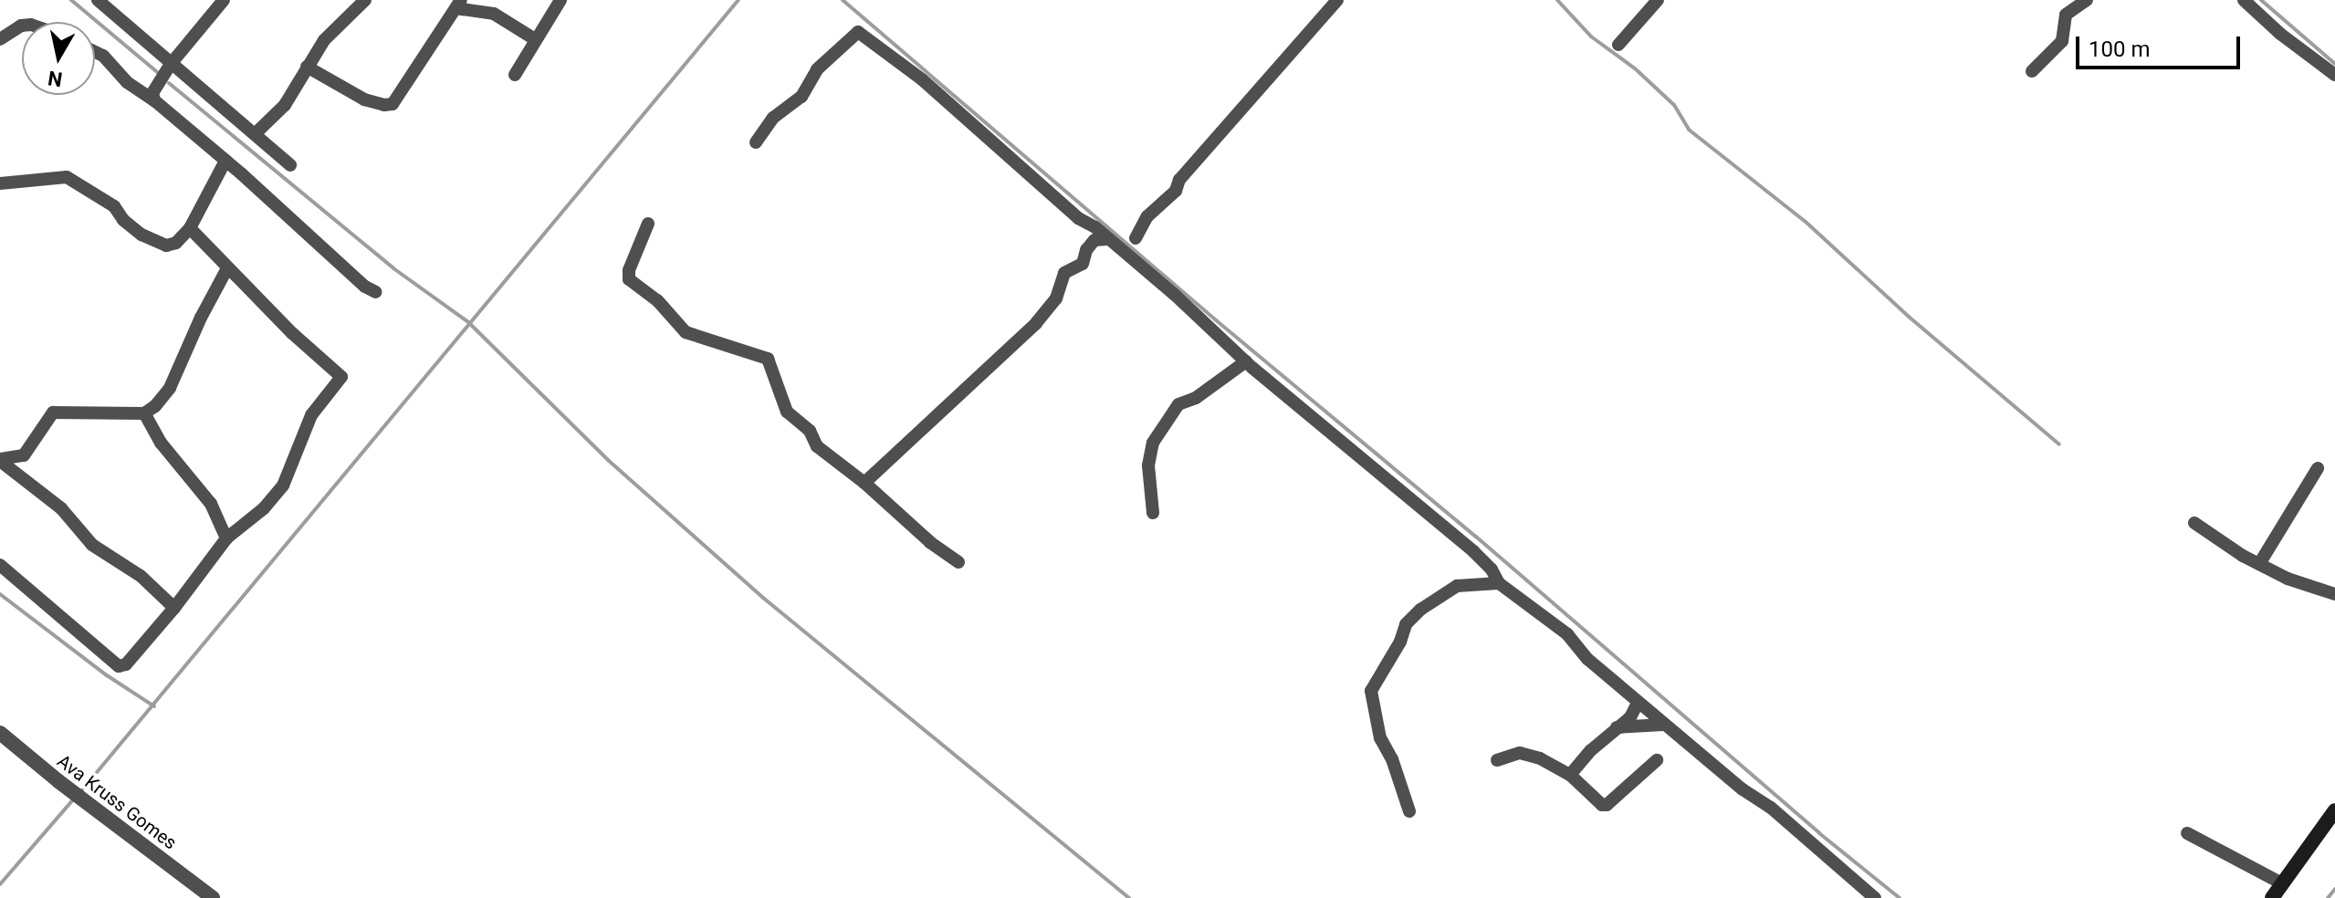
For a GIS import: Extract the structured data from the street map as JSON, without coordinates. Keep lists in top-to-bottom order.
{
  "streets": {
    "street": ["Ava Kruss Gomes"]
  },
  "scale_bar": "100 m",
  "north": "bottom"
}
